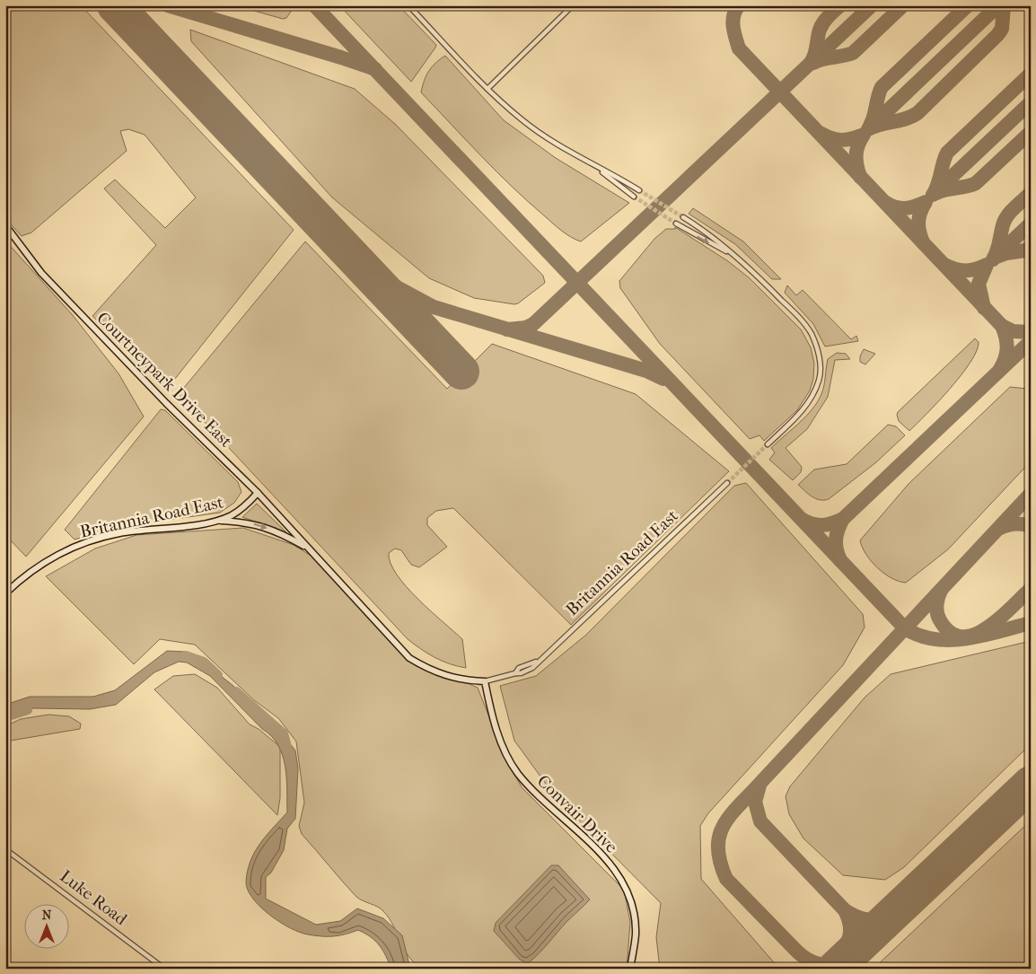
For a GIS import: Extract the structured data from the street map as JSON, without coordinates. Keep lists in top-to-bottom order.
{
  "streets": {
    "street": [
      "Courtneypark Drive East",
      "Britannia Road East",
      "Convair Drive",
      "Luke Road"
    ]
  },
  "crossings": [
    ["Courtneypark Drive East", "Britannia Road East"],
    ["Britannia Road East", "Convair Drive"]
  ],
  "north": "top"
}
